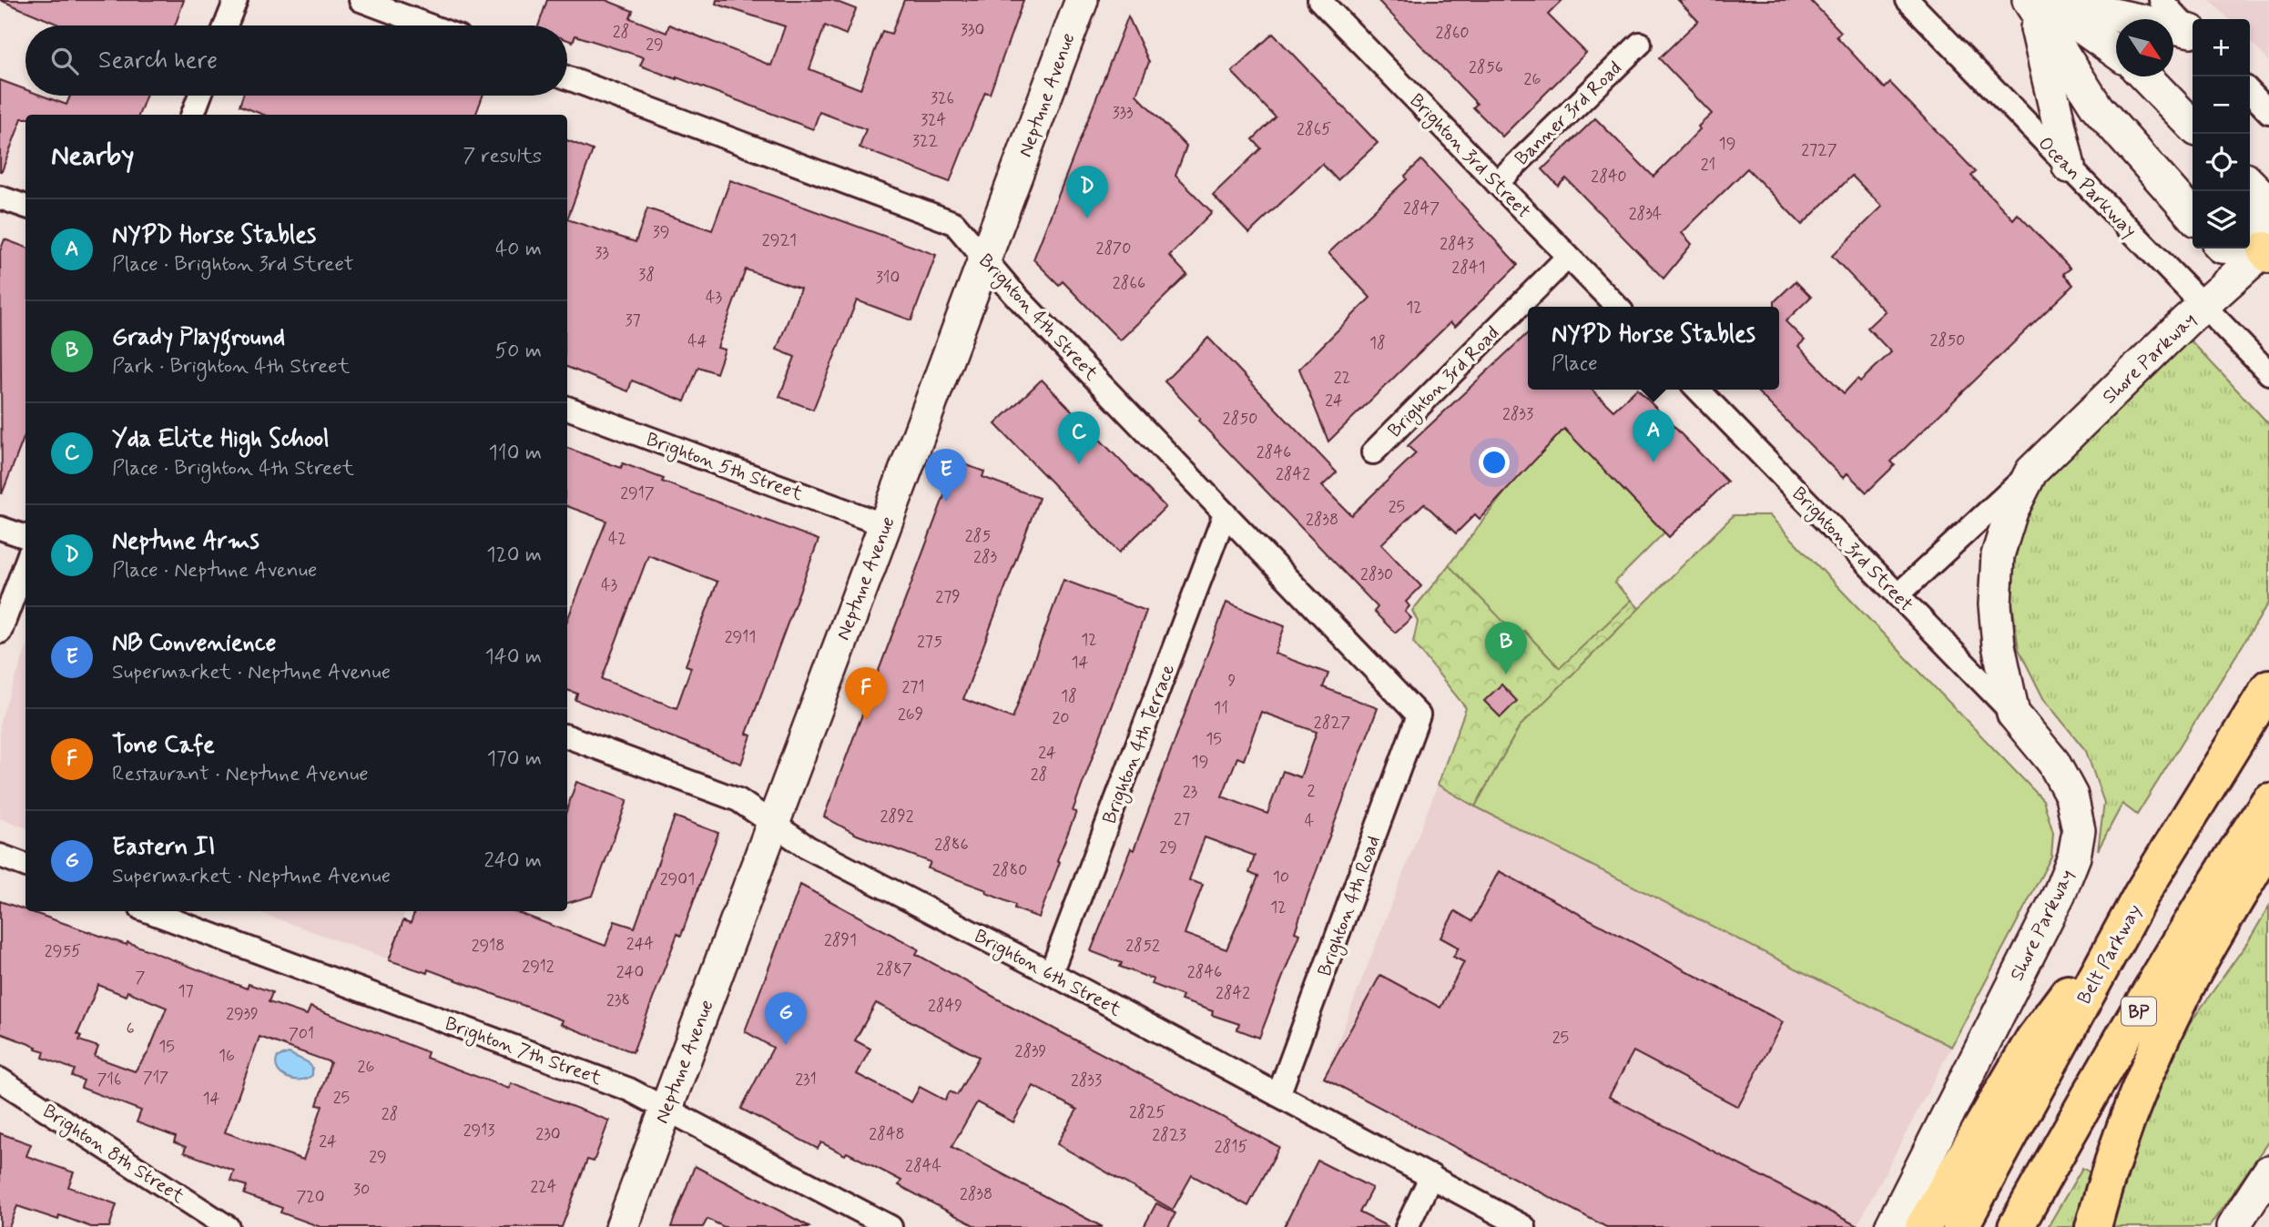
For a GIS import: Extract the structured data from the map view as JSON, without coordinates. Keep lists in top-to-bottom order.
{
  "streets": {
    "highway": ["Belt Parkway", "BP"],
    "main road": ["Neptune Avenue", "Shore Parkway"],
    "street": [
      "Banner 3rd Road",
      "Brighton 3rd Street",
      "Ocean Parkway",
      "Brighton 4th Street",
      "Brighton 3rd Road",
      "Brighton 5th Street",
      "Brighton 4th Terrace",
      "Brighton 4th Road",
      "Brighton 6th Street",
      "Brighton 7th Street",
      "Brighton 8th Street"
    ]
  },
  "crossings": [
    ["Neptune Avenue", "Brighton 4th Street"],
    ["Neptune Avenue", "Brighton 5th Street"],
    ["Neptune Avenue", "Brighton 6th Street"],
    ["Neptune Avenue", "Brighton 7th Street"],
    ["Banner 3rd Road", "Brighton 3rd Street"],
    ["Brighton 3rd Street", "Shore Parkway"],
    ["Brighton 3rd Street", "Brighton 3rd Road"],
    ["Ocean Parkway", "Shore Parkway"],
    ["Brighton 4th Street", "Brighton 4th Terrace"],
    ["Brighton 4th Street", "Brighton 4th Road"],
    ["Brighton 4th Terrace", "Brighton 6th Street"],
    ["Brighton 4th Road", "Brighton 6th Street"]
  ],
  "house_numbers": [
    "330",
    "28",
    "2860",
    "29",
    "2856",
    "26",
    "326",
    "333",
    "324",
    "2865",
    "322",
    "19",
    "2727",
    "21",
    "2840",
    "2847",
    "2834",
    "39",
    "2921",
    "2843",
    "2870",
    "33",
    "2841",
    "38",
    "310",
    "2866",
    "43",
    "12",
    "37",
    "2850",
    "44",
    "18",
    "22",
    "24",
    "2833",
    "2850",
    "2846",
    "2842",
    "2917",
    "25",
    "2838",
    "285",
    "42",
    "283",
    "2830",
    "43",
    "279",
    "2911",
    "12",
    "275",
    "14",
    "9",
    "271",
    "18",
    "11",
    "269",
    "20",
    "2827",
    "15",
    "24",
    "19",
    "28",
    "2",
    "23",
    "2892",
    "27",
    "4",
    "2886",
    "29",
    "2880",
    "10",
    "2901",
    "12",
    "2891",
    "244",
    "2918",
    "2852",
    "2955",
    "2912",
    "2887",
    "240",
    "2846",
    "7",
    "17",
    "2842",
    "238",
    "2849",
    "2939",
    "6",
    "701",
    "25",
    "15",
    "2839",
    "16",
    "26",
    "717",
    "716",
    "231",
    "2833",
    "25",
    "14",
    "2825",
    "28",
    "2913",
    "230",
    "2848",
    "2823",
    "24",
    "2815",
    "29",
    "2844",
    "224",
    "30",
    "2838",
    "720"
  ],
  "north": "bottom right",
  "page": {
    "map_buttons": ["+", "−"],
    "search": "Search here",
    "heading": ["Nearby", "7 results"],
    "pins": [
      "D",
      "A",
      "C",
      "E",
      "B",
      "F",
      "G"
    ],
    "list": [
      {
        "mark": "A",
        "name": "NYPD Horse Stables",
        "note": "Place · Brighton 3rd Street",
        "value": "40 m"
      },
      {
        "mark": "B",
        "name": "Grady Playground",
        "note": "Park · Brighton 4th Street",
        "value": "50 m"
      },
      {
        "mark": "C",
        "name": "Yda Elite High School",
        "note": "Place · Brighton 4th Street",
        "value": "110 m"
      },
      {
        "mark": "D",
        "name": "Neptune Arms",
        "note": "Place · Neptune Avenue",
        "value": "120 m"
      },
      {
        "mark": "E",
        "name": "NB Convenience",
        "note": "Supermarket · Neptune Avenue",
        "value": "140 m"
      },
      {
        "mark": "F",
        "name": "Tone Cafe",
        "note": "Restaurant · Neptune Avenue",
        "value": "170 m"
      },
      {
        "mark": "G",
        "name": "Eastern II",
        "note": "Supermarket · Neptune Avenue",
        "value": "240 m"
      }
    ],
    "popup": ["NYPD Horse Stables", "Place"]
  }
}
